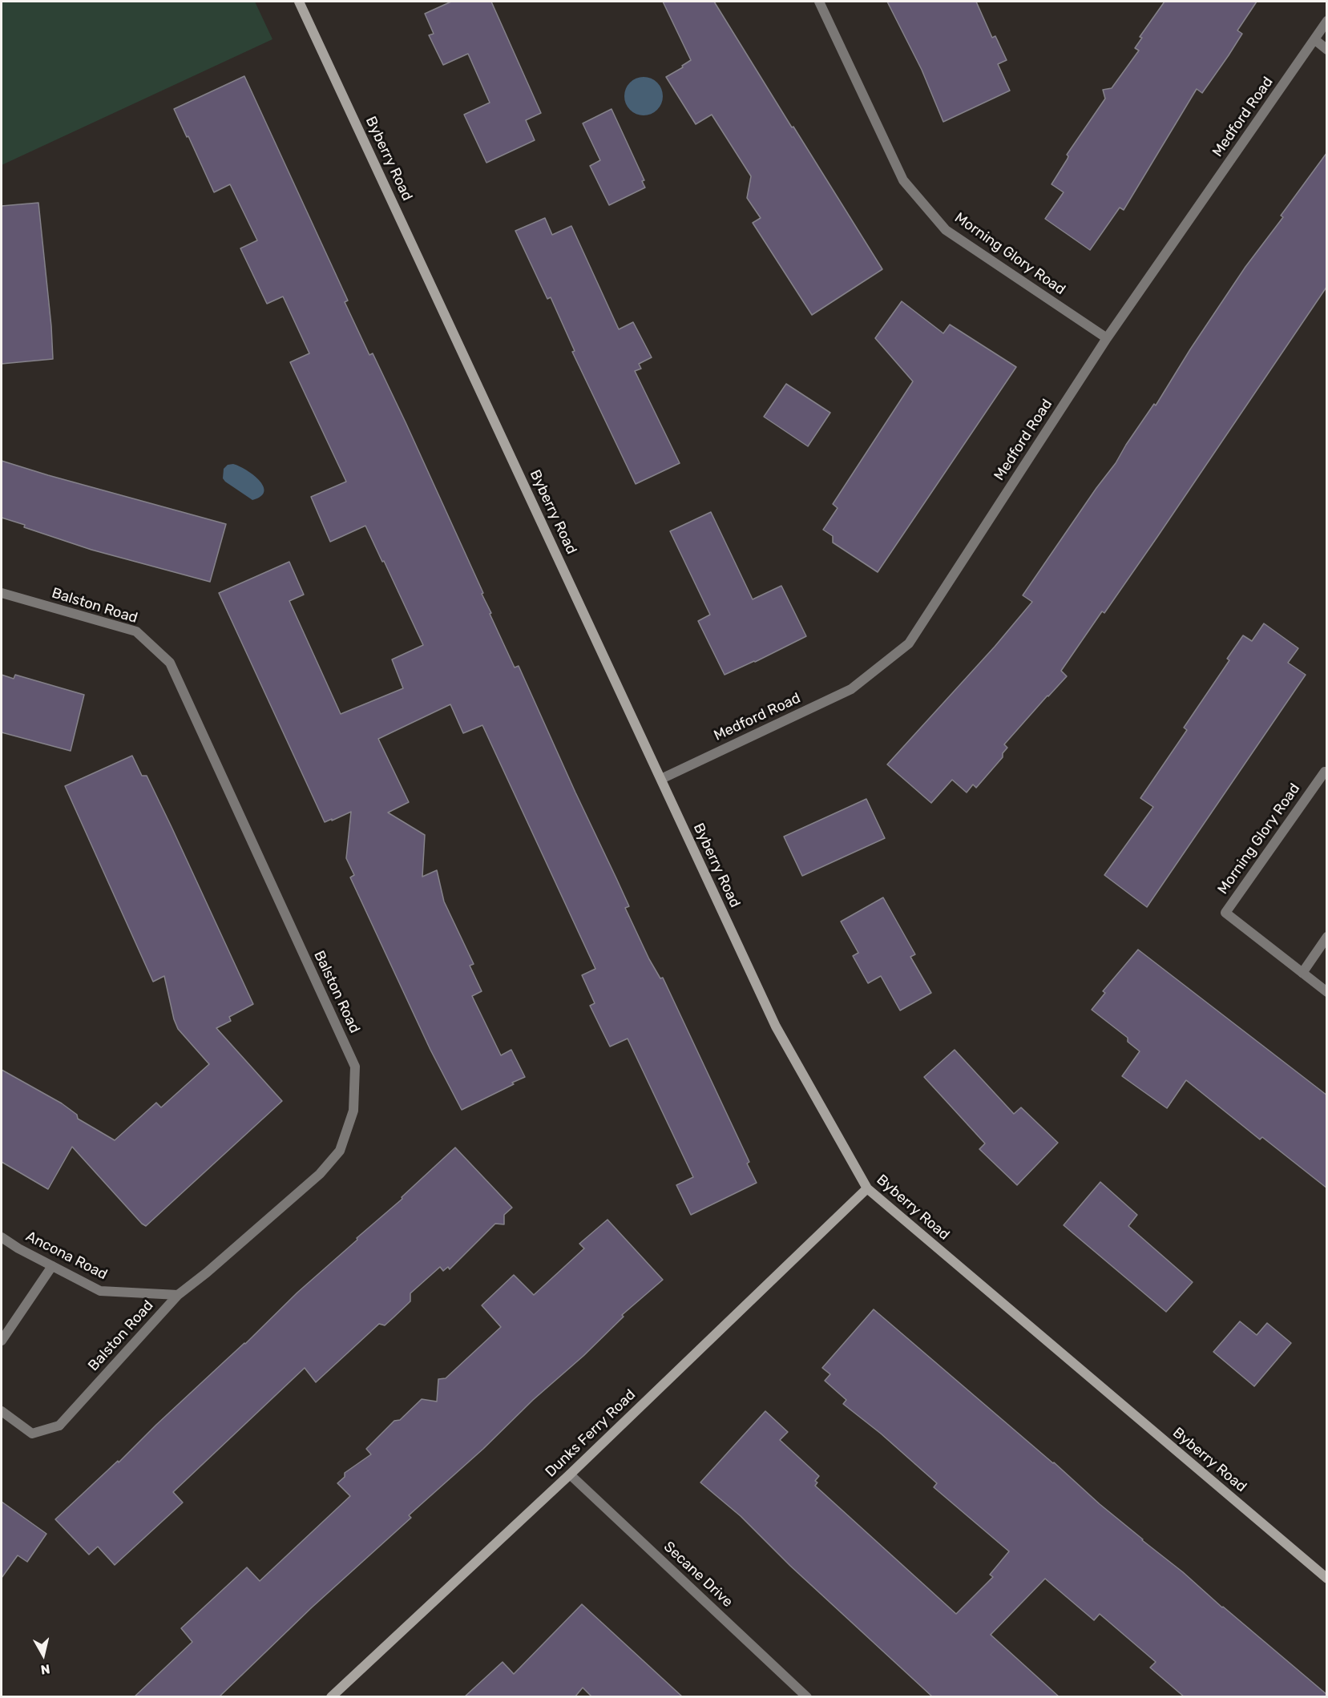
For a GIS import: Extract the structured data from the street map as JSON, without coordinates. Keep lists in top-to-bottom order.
{
  "streets": {
    "street": [
      "Medford Road",
      "Byberry Road",
      "Morning Glory Road",
      "Balston Road",
      "Ancona Road",
      "Dunks Ferry Road",
      "Secane Drive"
    ]
  },
  "crossings": [
    ["Medford Road", "Byberry Road"],
    ["Medford Road", "Morning Glory Road"],
    ["Byberry Road", "Dunks Ferry Road"],
    ["Balston Road", "Ancona Road"],
    ["Dunks Ferry Road", "Secane Drive"]
  ],
  "north": "bottom"
}
